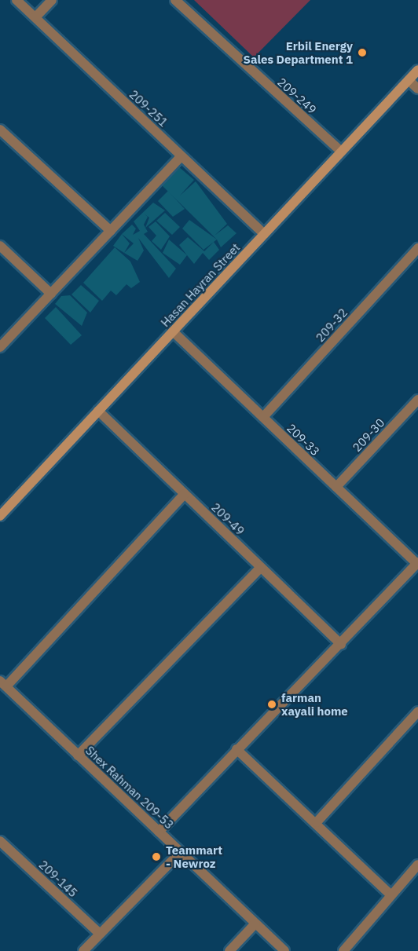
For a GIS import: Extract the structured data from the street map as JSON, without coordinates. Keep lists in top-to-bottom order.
{
  "streets": {
    "street": [
      "209-249",
      "209-251",
      "Hasan Hayran Street",
      "209-32",
      "209-30",
      "209-33",
      "209-49",
      "Shex Rahman 209-53",
      "209-145"
    ]
  },
  "crossings": [
    ["209-249", "Hasan Hayran Street"],
    ["209-251", "Hasan Hayran Street"],
    ["Hasan Hayran Street", "209-33"],
    ["Hasan Hayran Street", "209-49"],
    ["209-32", "209-33"],
    ["209-30", "209-33"]
  ],
  "places": ["Erbil Energy Sales Department 1", "farman xayali home", "Teammart - Newroz"]
}
